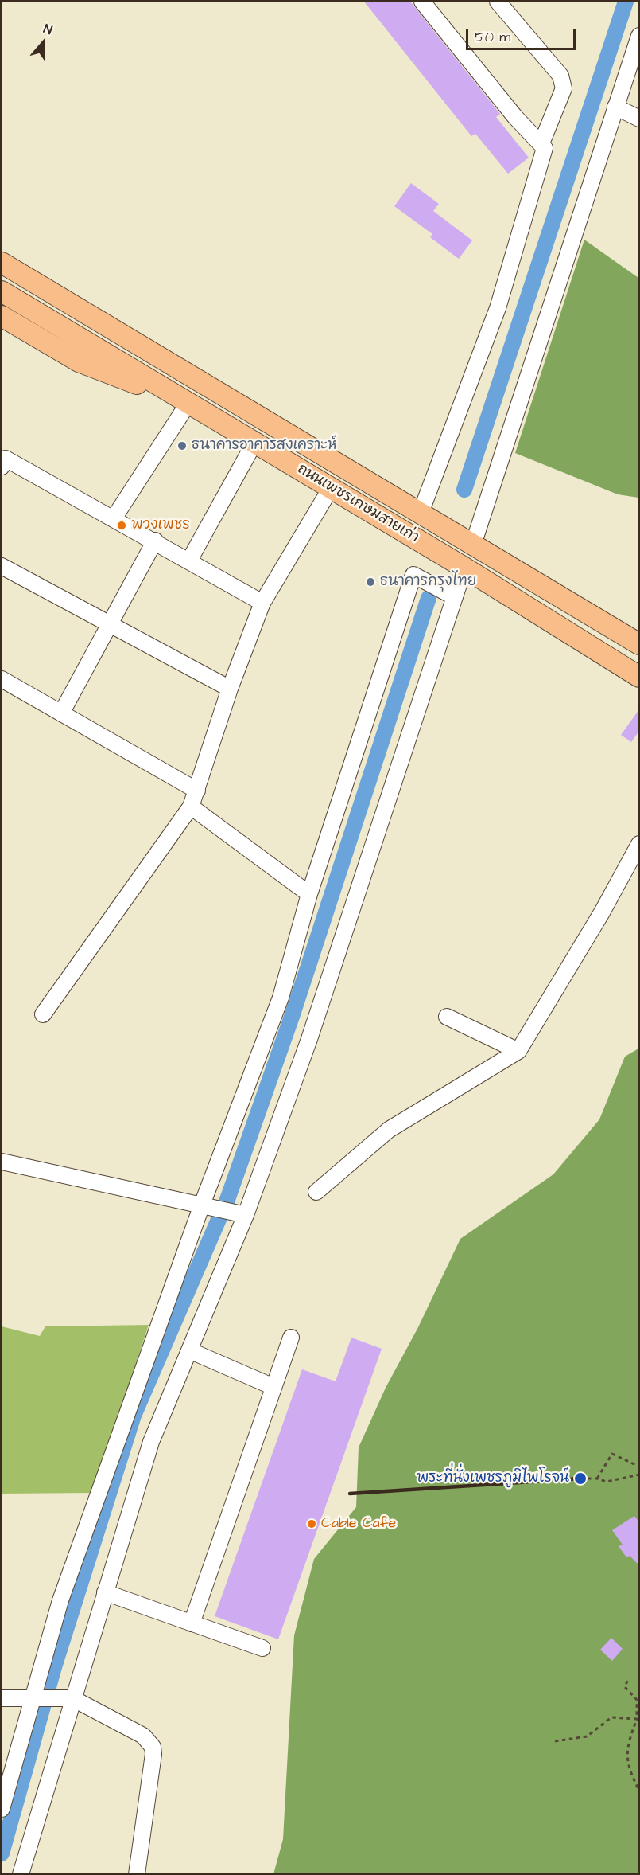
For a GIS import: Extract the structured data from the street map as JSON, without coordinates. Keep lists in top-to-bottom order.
{
  "streets": {
    "main road": ["ถนนเพชรเกษมสายเก่า"]
  },
  "places": [
    "ธนาคารอาคารสงเคราะห์",
    "พวงเพชร",
    "ธนาคารกรุงไทย",
    "พระที่นั่งเพชรภูมิไพโรจน์",
    "Cable Cafe"
  ],
  "scale_bar": "50 m",
  "north": "top"
}
